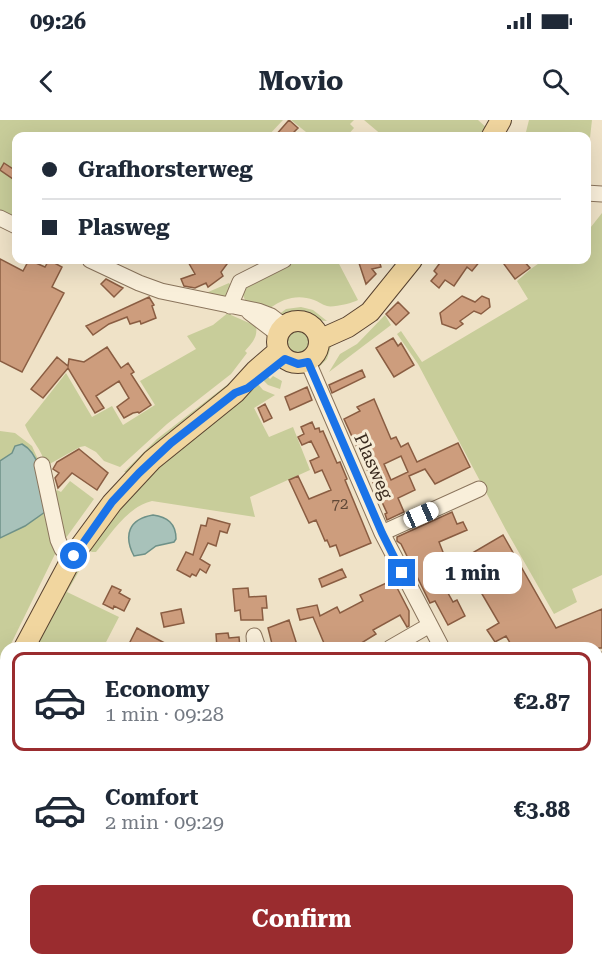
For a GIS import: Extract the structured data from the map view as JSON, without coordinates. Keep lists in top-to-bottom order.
{
  "streets": {
    "street": ["Plasweg"]
  },
  "house_numbers": ["72"],
  "page": {
    "status": "09:26",
    "header": "Movio",
    "banner": ["Grafhorsterweg", "Plasweg"],
    "bubble": "1 min",
    "list": [
      {
        "name": "Economy",
        "note": "1 min · 09:28",
        "value": "€2.87"
      },
      {
        "name": "Comfort",
        "note": "2 min · 09:29",
        "value": "€3.88"
      }
    ],
    "buttons": "Confirm"
  }
}
